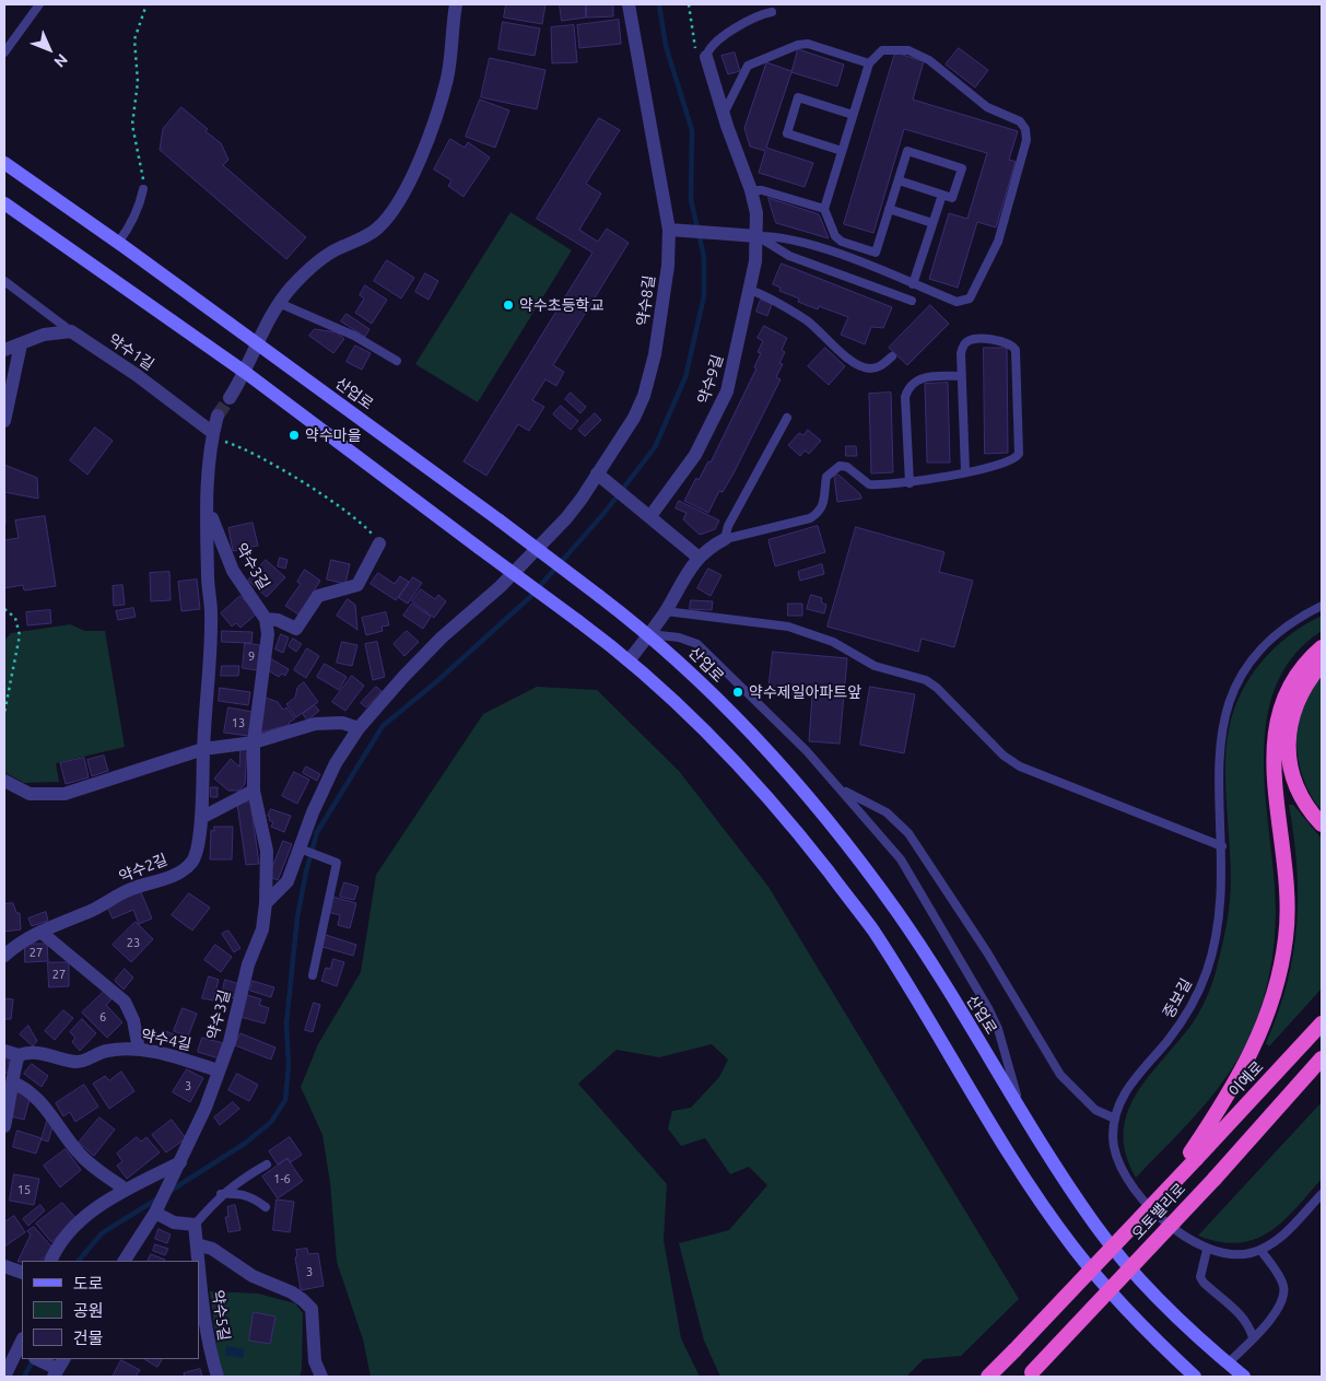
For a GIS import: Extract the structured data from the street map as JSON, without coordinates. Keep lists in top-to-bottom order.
{
  "streets": {
    "highway": ["이예로", "오토밸리로"],
    "main road": ["산업로"],
    "street": [
      "약수8길",
      "약수1길",
      "약수9길",
      "약수3길",
      "약수2길",
      "약수4길",
      "약수5길"
    ],
    "lane": ["중보길"]
  },
  "crossings": [
    ["약수1길", "약수2길"],
    ["약수3길", "약수2길"],
    ["약수3길", "약수4길"],
    ["이예로", "오토밸리로"]
  ],
  "places": ["약수초등학교", "약수마을", "약수제일아파트앞"],
  "house_numbers": [
    "9",
    "13",
    "23",
    "27",
    "27",
    "6",
    "3",
    "1-6",
    "15",
    "3"
  ],
  "legend": ["도로", "공원", "건물"],
  "north": "bottom right"
}
